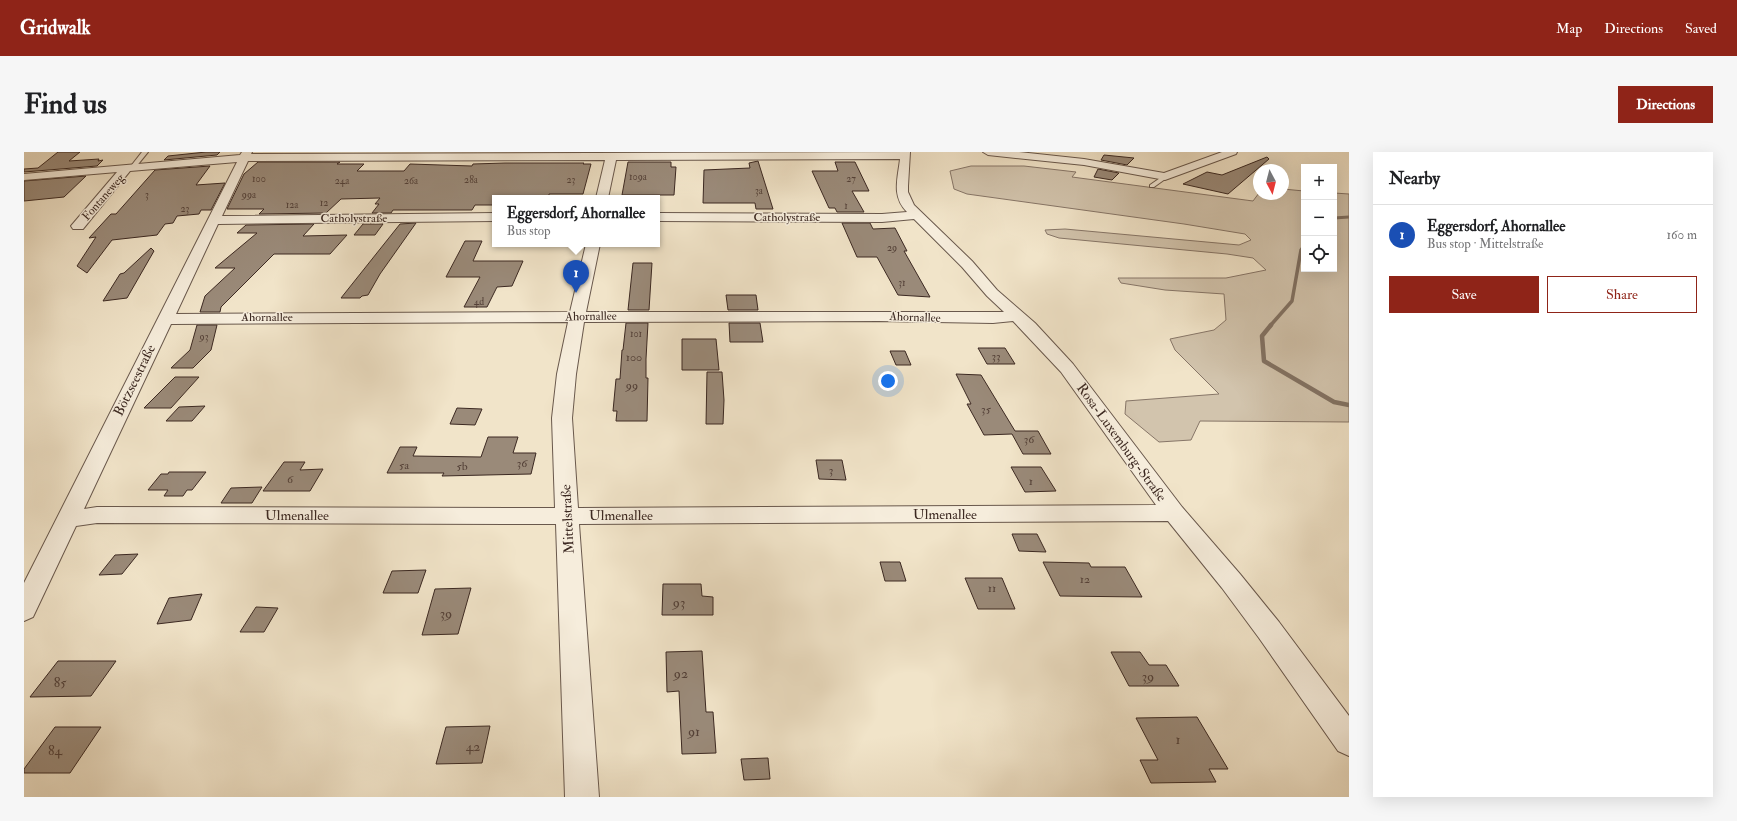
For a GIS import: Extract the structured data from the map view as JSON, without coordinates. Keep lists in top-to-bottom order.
{
  "streets": {
    "street": [
      "Fontaneweg",
      "Catholystraße",
      "Ahornallee",
      "Bötzseestraße",
      "Rosa-Luxemburg-Straße",
      "Ulmenallee",
      "Mittelstraße"
    ]
  },
  "crossings": [
    ["Catholystraße", "Bötzseestraße"],
    ["Catholystraße", "Rosa-Luxemburg-Straße"],
    ["Ahornallee", "Bötzseestraße"],
    ["Ahornallee", "Rosa-Luxemburg-Straße"],
    ["Ahornallee", "Mittelstraße"],
    ["Bötzseestraße", "Ulmenallee"],
    ["Rosa-Luxemburg-Straße", "Ulmenallee"],
    ["Ulmenallee", "Mittelstraße"]
  ],
  "house_numbers": [
    "109a",
    "100",
    "27",
    "28a",
    "23",
    "24a",
    "26a",
    "3a",
    "3",
    "99a",
    "12",
    "12a",
    "1",
    "23",
    "29",
    "31",
    "4d",
    "101",
    "93",
    "33",
    "100",
    "99",
    "35",
    "36",
    "36",
    "5a",
    "5b",
    "3",
    "6",
    "1",
    "12",
    "11",
    "93",
    "39",
    "92",
    "39",
    "85",
    "91",
    "1",
    "42",
    "84"
  ],
  "north": "bottom",
  "page": {
    "header": "Gridwalk",
    "nav": ["Map", "Directions", "Saved"],
    "buttons": [
      "Directions",
      ["Save", "Share"]
    ],
    "title": "Find us",
    "heading": "Nearby",
    "map_buttons": ["+", "−"],
    "popup": ["Eggersdorf, Ahornallee", "Bus stop"],
    "list": [
      {
        "mark": "1",
        "name": "Eggersdorf, Ahornallee",
        "note": "Bus stop · Mittelstraße",
        "value": "160 m"
      }
    ],
    "pins": "1"
  }
}
